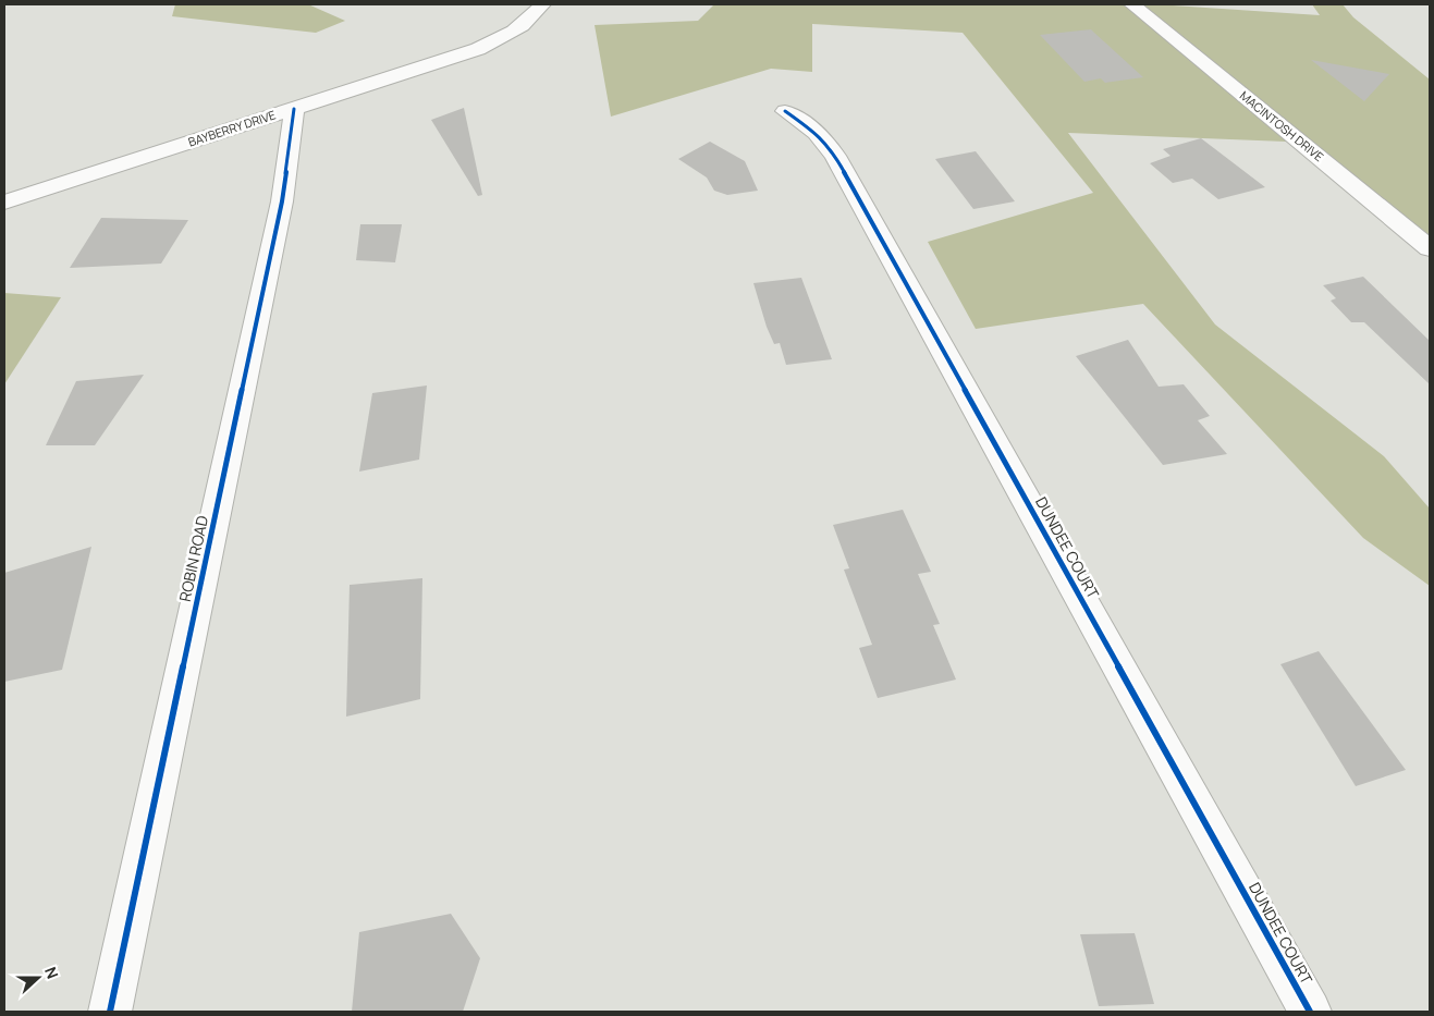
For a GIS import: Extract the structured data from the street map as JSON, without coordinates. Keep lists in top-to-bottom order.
{
  "streets": {
    "street": [
      "MACINTOSH DRIVE",
      "BAYBERRY DRIVE",
      "DUNDEE COURT",
      "ROBIN ROAD"
    ]
  },
  "crossings": [
    ["BAYBERRY DRIVE", "ROBIN ROAD"]
  ],
  "north": "right"
}
